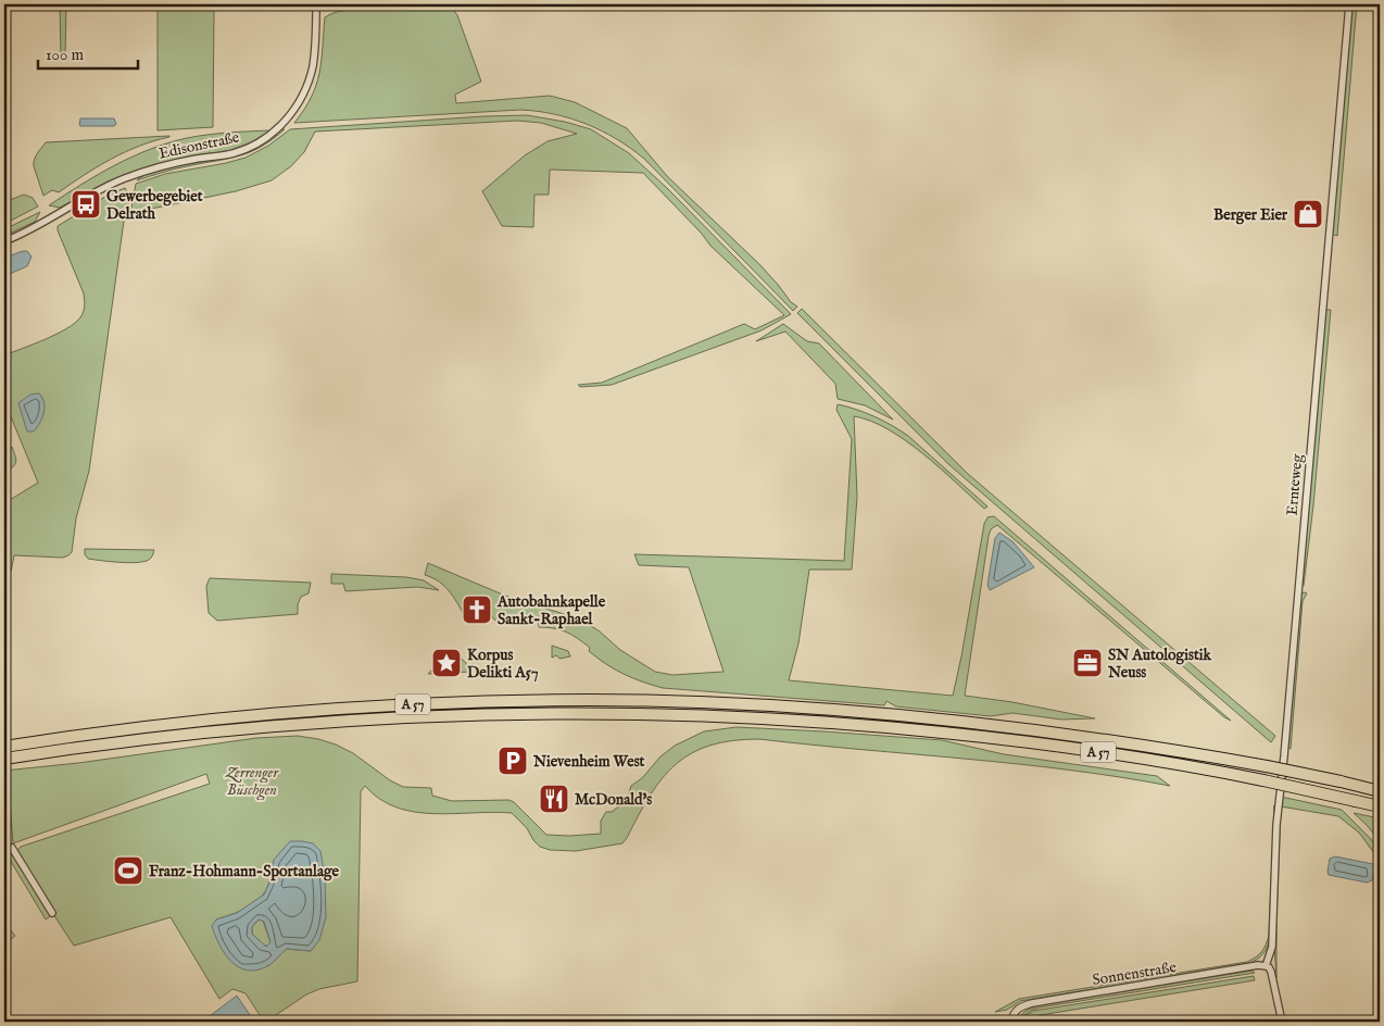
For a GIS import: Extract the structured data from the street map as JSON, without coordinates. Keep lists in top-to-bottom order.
{
  "streets": {
    "highway": ["A 57"],
    "street": ["Edisonstraße", "Ernteweg", "Sonnenstraße"]
  },
  "crossings": [
    ["Ernteweg", "Sonnenstraße"]
  ],
  "parks": ["Zerrenger Büschgen"],
  "places": {
    "bus stop": ["Gewerbegebiet Delrath"],
    "shop": ["Berger Eier"],
    "church": ["Autobahnkapelle Sankt-Raphael"],
    "place": ["Korpus Delikti A57"],
    "office": ["SN Autologistik Neuss"],
    "parking": ["Nievenheim West"],
    "restaurant": ["McDonald's"],
    "sports": ["Franz-Hohmann-Sportanlage"]
  },
  "scale_bar": "100 m"
}
